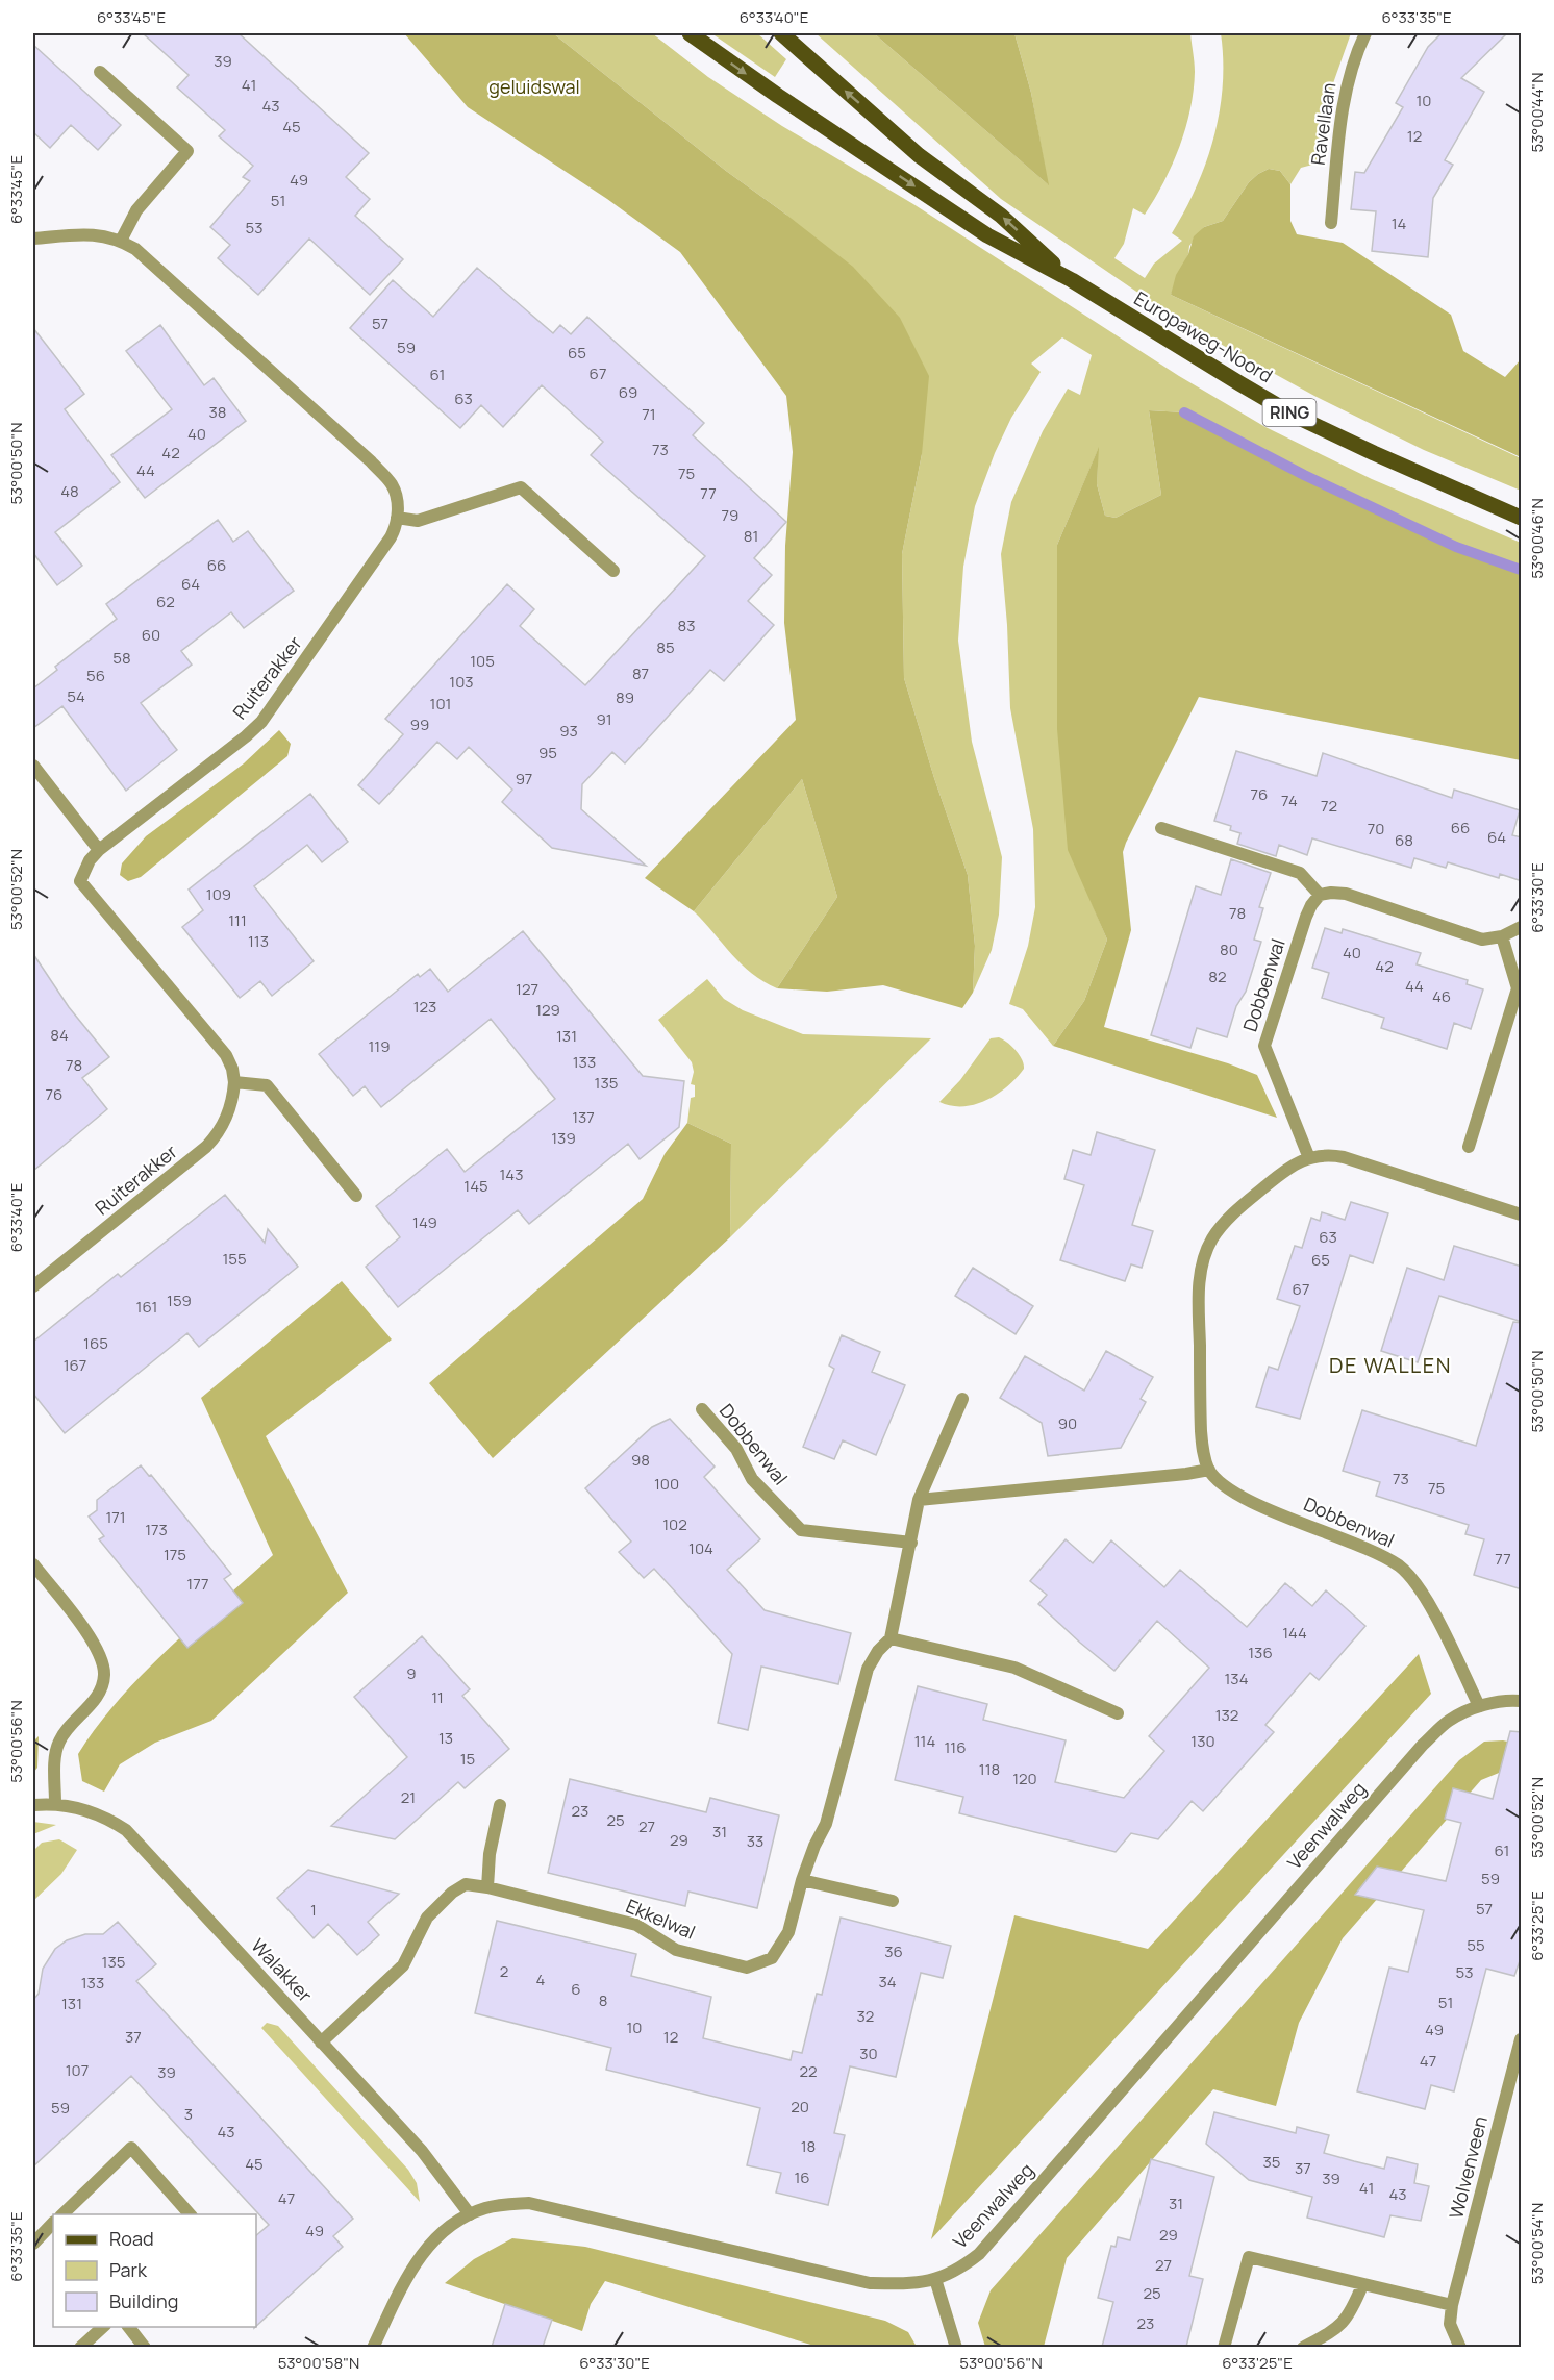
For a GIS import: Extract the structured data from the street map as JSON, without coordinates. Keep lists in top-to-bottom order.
{
  "streets": {
    "main road": ["Europaweg-Noord", "RING"],
    "street": [
      "Ravellaan",
      "Ruiterakker",
      "Dobbenwal",
      "Veenwalweg",
      "Ekkelwal",
      "Walakker",
      "Wolvenveen"
    ]
  },
  "crossings": [
    ["Dobbenwal", "Veenwalweg"],
    ["Veenwalweg", "Walakker"],
    ["Ekkelwal", "Walakker"]
  ],
  "districts": ["DE WALLEN"],
  "parks": ["geluidswal"],
  "house_numbers": [
    "39",
    "41",
    "10",
    "43",
    "45",
    "12",
    "49",
    "51",
    "14",
    "53",
    "57",
    "59",
    "65",
    "67",
    "61",
    "69",
    "63",
    "38",
    "71",
    "40",
    "73",
    "42",
    "44",
    "75",
    "48",
    "77",
    "79",
    "81",
    "66",
    "64",
    "62",
    "83",
    "60",
    "85",
    "58",
    "105",
    "87",
    "56",
    "103",
    "54",
    "89",
    "101",
    "91",
    "99",
    "93",
    "95",
    "97",
    "76",
    "74",
    "72",
    "66",
    "70",
    "64",
    "68",
    "109",
    "78",
    "111",
    "113",
    "80",
    "40",
    "42",
    "82",
    "44",
    "127",
    "46",
    "123",
    "129",
    "84",
    "131",
    "119",
    "133",
    "78",
    "135",
    "76",
    "137",
    "139",
    "143",
    "145",
    "149",
    "63",
    "155",
    "65",
    "67",
    "159",
    "161",
    "165",
    "167",
    "90",
    "98",
    "73",
    "100",
    "75",
    "171",
    "102",
    "173",
    "104",
    "175",
    "77",
    "177",
    "144",
    "136",
    "9",
    "134",
    "11",
    "132",
    "13",
    "114",
    "130",
    "116",
    "15",
    "118",
    "120",
    "21",
    "23",
    "25",
    "27",
    "31",
    "29",
    "33",
    "61",
    "59",
    "57",
    "1",
    "55",
    "36",
    "135",
    "2",
    "53",
    "4",
    "34",
    "133",
    "6",
    "8",
    "51",
    "131",
    "32",
    "10",
    "49",
    "37",
    "12",
    "30",
    "47",
    "107",
    "22",
    "39",
    "20",
    "59",
    "3",
    "43",
    "18",
    "35",
    "45",
    "37",
    "16",
    "39",
    "41",
    "43",
    "47",
    "31",
    "49",
    "29",
    "27",
    "25",
    "23"
  ],
  "legend": ["Road", "Park", "Building"],
  "coordinates": [
    "6°33'45\"E",
    "6°33'40\"E",
    "6°33'35\"E",
    "53°00'44\"N",
    "53°00'50\"N",
    "53°00'46\"N",
    "53°00'52\"N",
    "6°33'30\"E",
    "53°00'56\"N",
    "6°33'25\"E",
    "53°00'54\"N",
    "53°00'58\"N"
  ]
}
